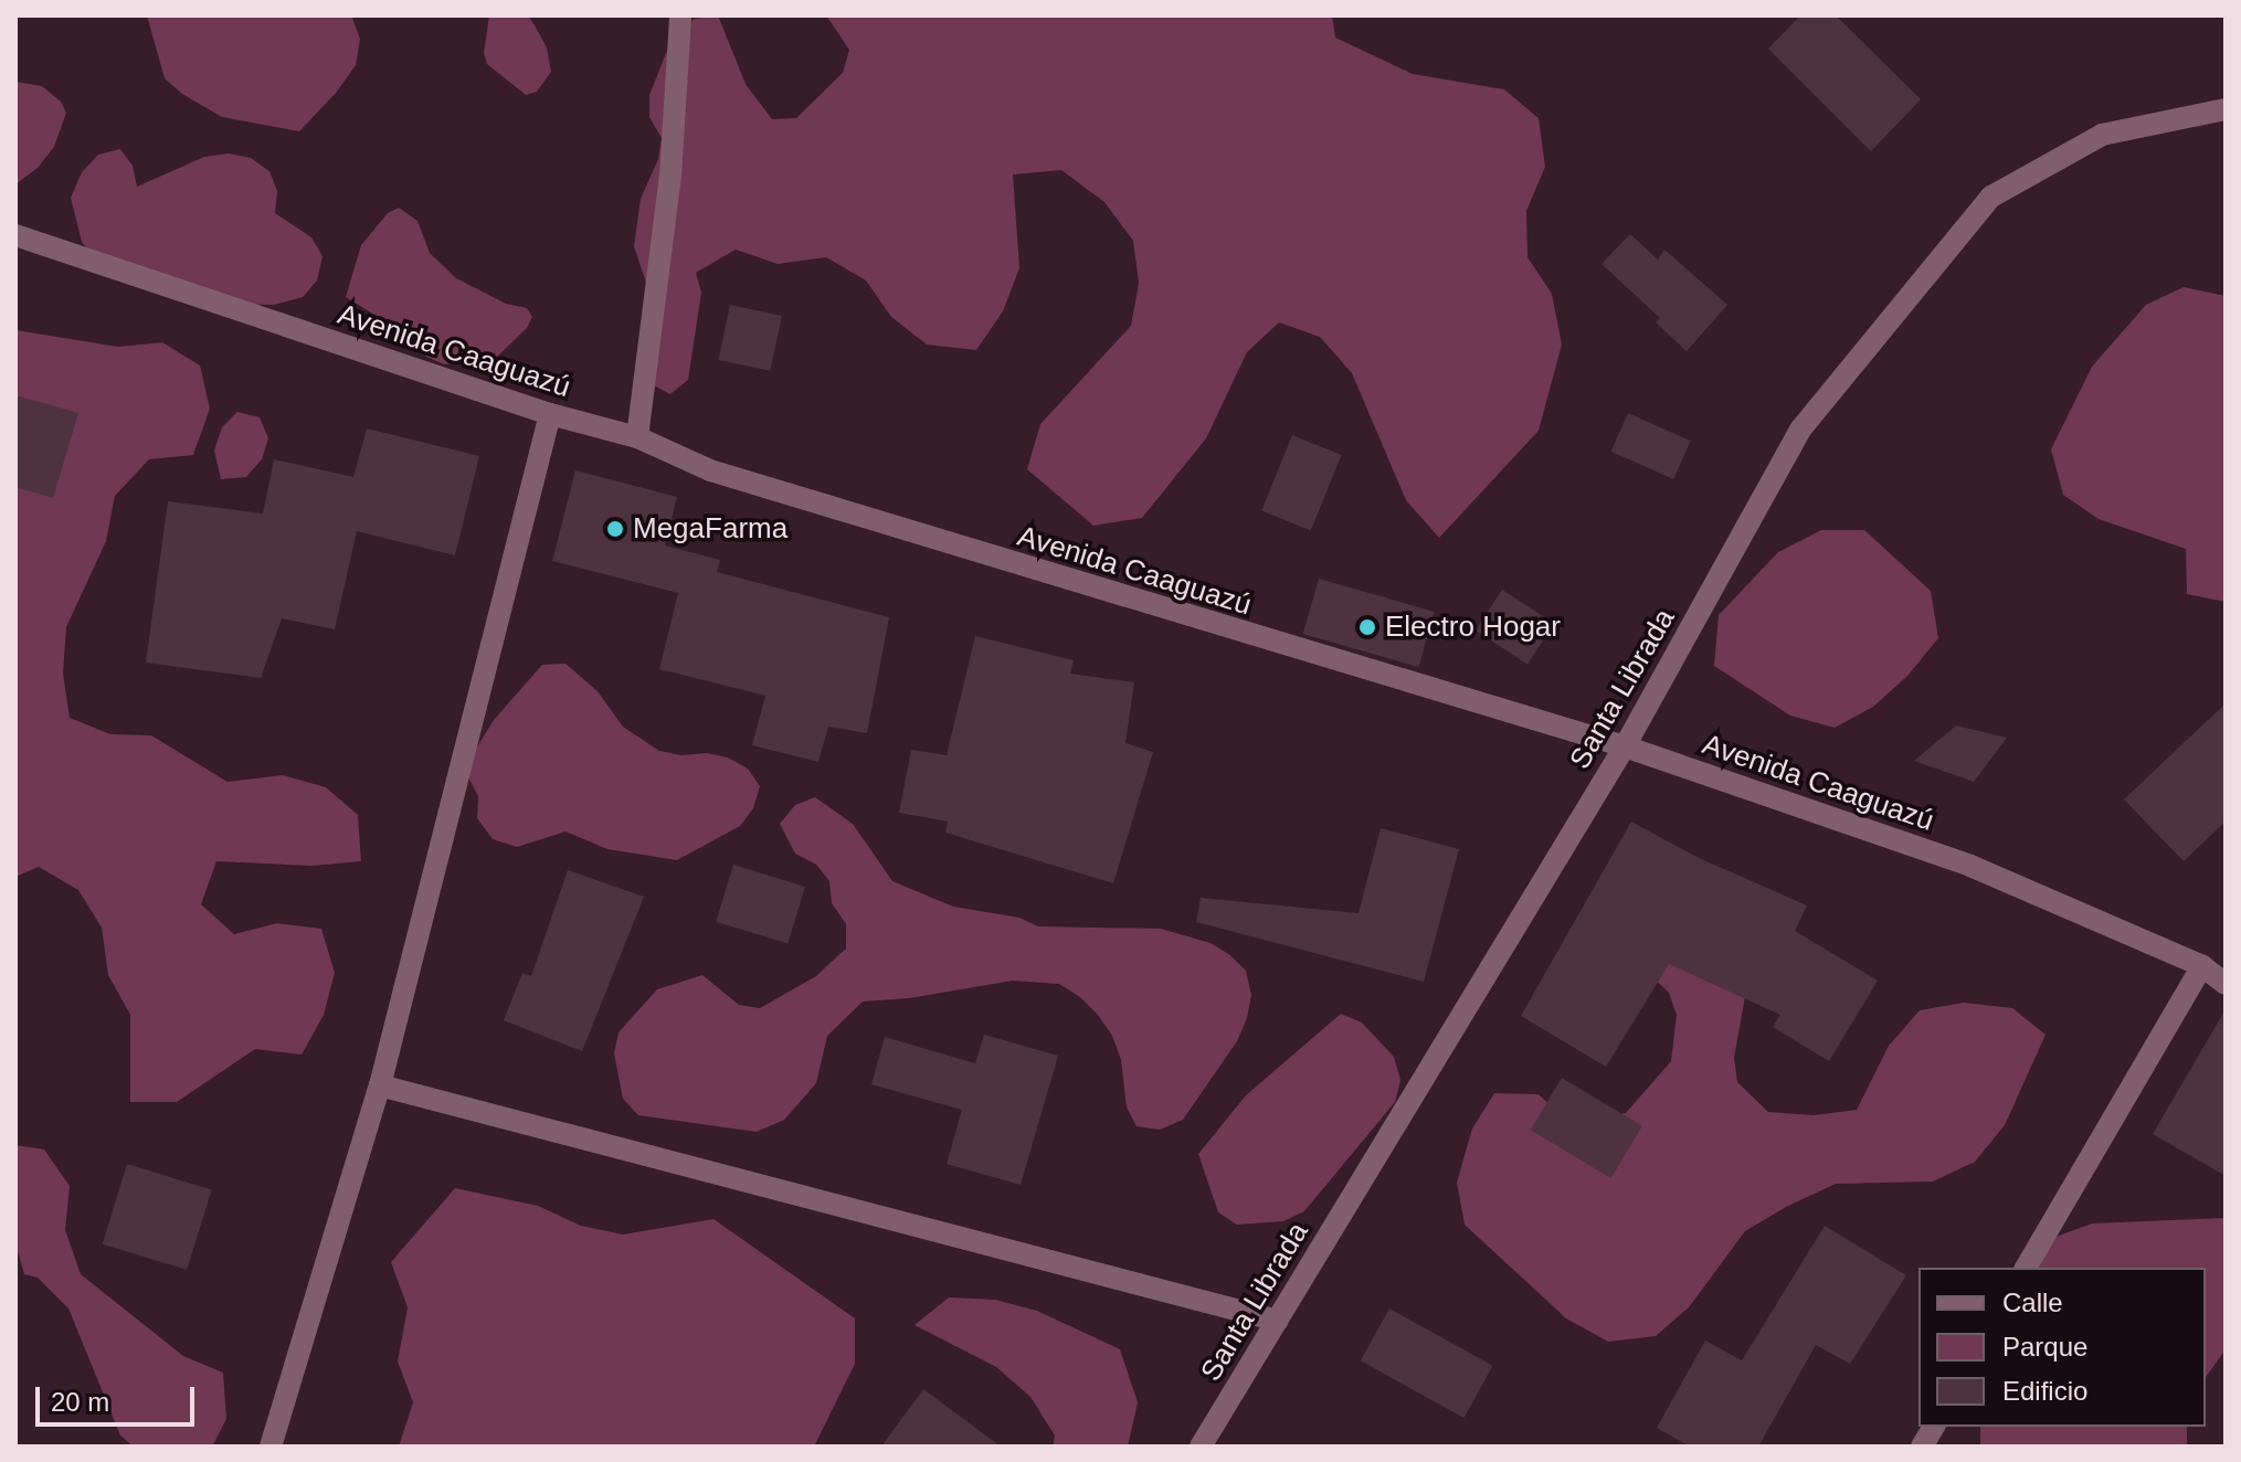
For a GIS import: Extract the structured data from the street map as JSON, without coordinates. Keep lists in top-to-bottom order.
{
  "streets": {
    "street": ["Avenida Caaguazú", "Santa Librada"]
  },
  "crossings": [
    ["Avenida Caaguazú", "Santa Librada"]
  ],
  "places": ["MegaFarma", "Electro Hogar"],
  "legend": ["Calle", "Parque", "Edificio"],
  "scale_bar": "20 m"
}
